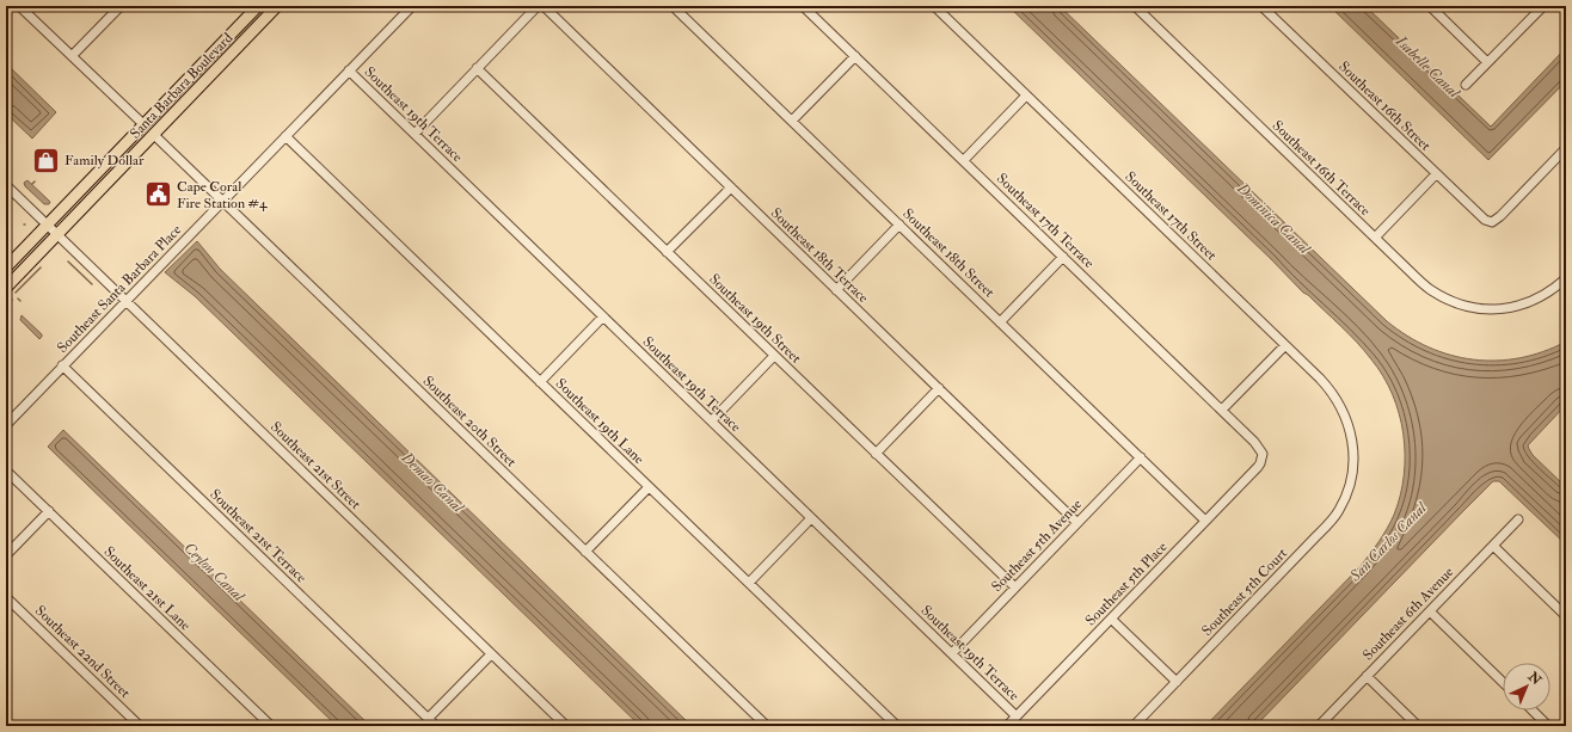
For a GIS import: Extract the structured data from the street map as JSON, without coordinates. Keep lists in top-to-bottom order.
{
  "streets": {
    "main road": ["Santa Barbara Boulevard"],
    "street": [
      "Southeast 16th Street",
      "Southeast 19th Terrace",
      "Southeast 16th Terrace",
      "Southeast 17th Street",
      "Southeast 17th Terrace",
      "Southeast 18th Street",
      "Southeast 18th Terrace",
      "Southeast Santa Barbara Place",
      "Southeast 19th Street",
      "Southeast 20th Street",
      "Southeast 19th Lane",
      "Southeast 21st Street",
      "Southeast 21st Terrace",
      "Southeast 5th Avenue",
      "Southeast 5th Place",
      "Southeast 21st Lane",
      "Southeast 5th Court",
      "Southeast 6th Avenue",
      "Southeast 22nd Street"
    ]
  },
  "crossings": [
    ["Santa Barbara Boulevard", "Southeast 20th Street"],
    ["Santa Barbara Boulevard", "Southeast 21st Street"],
    ["Southeast 19th Terrace", "Southeast Santa Barbara Place"],
    ["Southeast 19th Terrace", "Southeast 5th Avenue"],
    ["Southeast 19th Terrace", "Southeast 5th Place"],
    ["Southeast 17th Street", "Southeast 5th Court"],
    ["Southeast 17th Terrace", "Southeast 5th Place"],
    ["Southeast 18th Street", "Southeast 5th Avenue"],
    ["Southeast 18th Street", "Southeast 5th Place"],
    ["Southeast 18th Terrace", "Southeast 5th Avenue"],
    ["Southeast Santa Barbara Place", "Southeast 20th Street"],
    ["Southeast Santa Barbara Place", "Southeast 19th Lane"],
    ["Southeast Santa Barbara Place", "Southeast 21st Street"],
    ["Southeast Santa Barbara Place", "Southeast 21st Terrace"],
    ["Southeast 19th Street", "Southeast 5th Avenue"]
  ],
  "water": [
    "Isabelle Canal",
    "Dominica Canal",
    "Demao Canal",
    "San Carlos Canal",
    "Ceylon Canal"
  ],
  "places": {
    "shop": ["Family Dollar"],
    "public building": ["Cape Coral Fire Station #4"]
  },
  "north": "top right"
}
